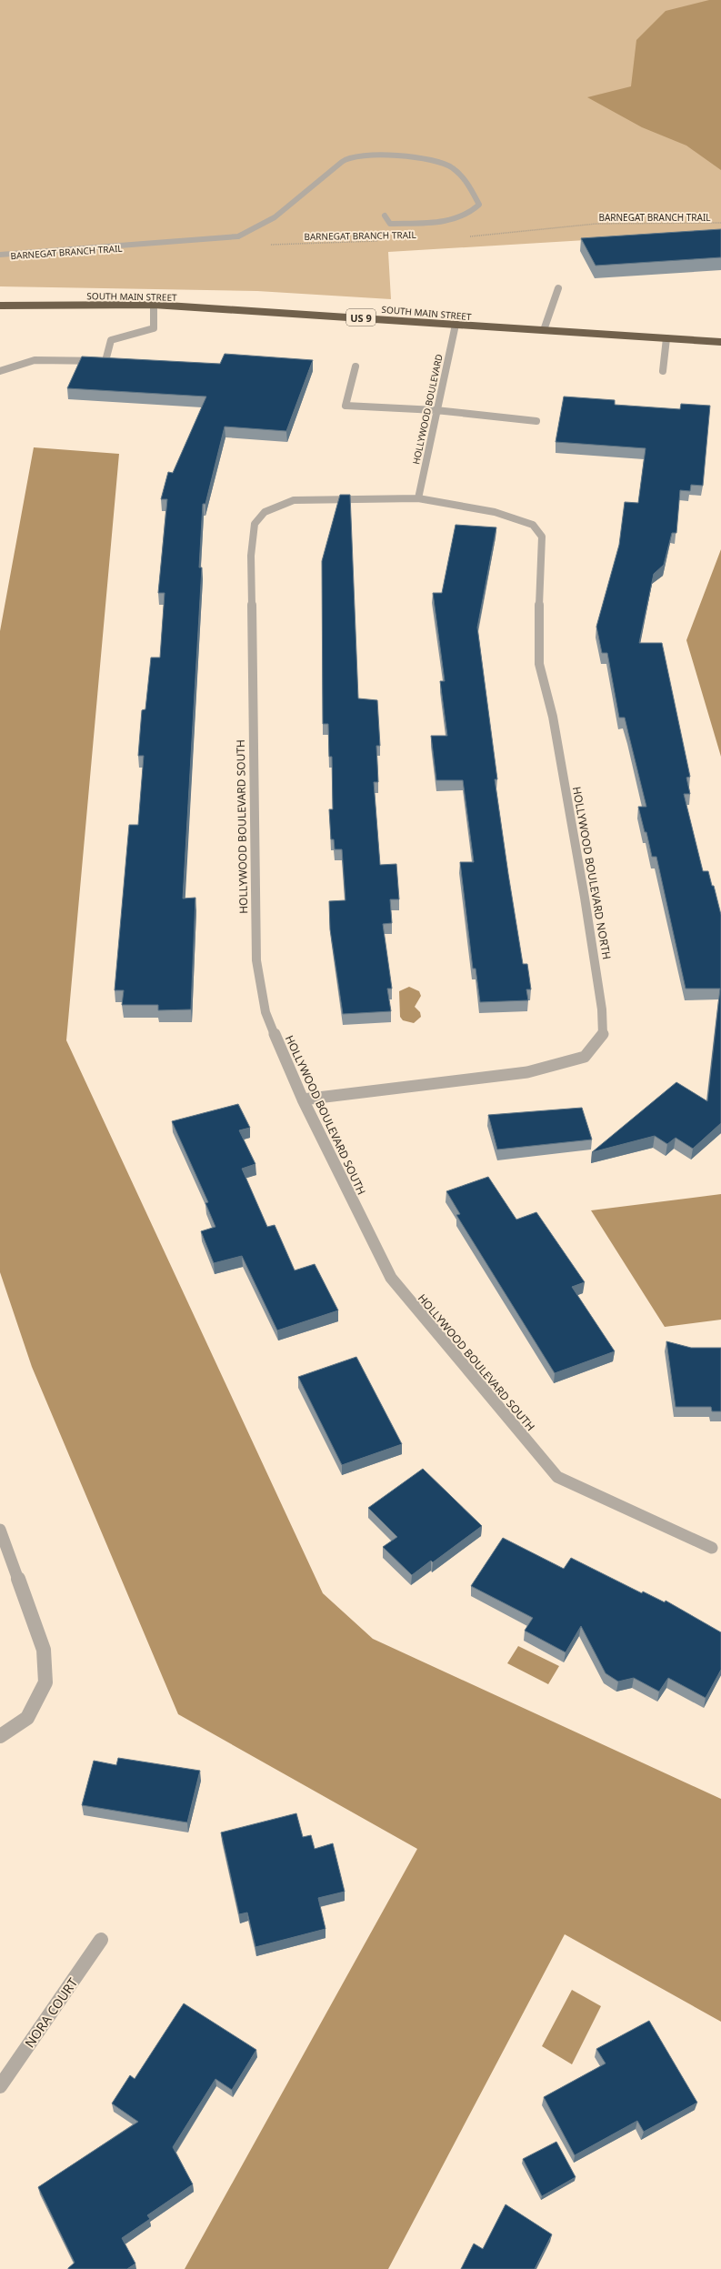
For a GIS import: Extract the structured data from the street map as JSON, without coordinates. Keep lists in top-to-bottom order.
{
  "streets": {
    "highway": ["SOUTH MAIN STREET", "US 9"],
    "street": [
      "HOLLYWOOD BOULEVARD",
      "HOLLYWOOD BOULEVARD SOUTH",
      "HOLLYWOOD BOULEVARD NORTH",
      "NORA COURT"
    ],
    "path": ["BARNEGAT BRANCH TRAIL"]
  },
  "crossings": [
    ["SOUTH MAIN STREET", "HOLLYWOOD BOULEVARD"],
    ["HOLLYWOOD BOULEVARD", "HOLLYWOOD BOULEVARD SOUTH"],
    ["HOLLYWOOD BOULEVARD", "HOLLYWOOD BOULEVARD NORTH"],
    ["HOLLYWOOD BOULEVARD SOUTH", "HOLLYWOOD BOULEVARD NORTH"]
  ]
}
